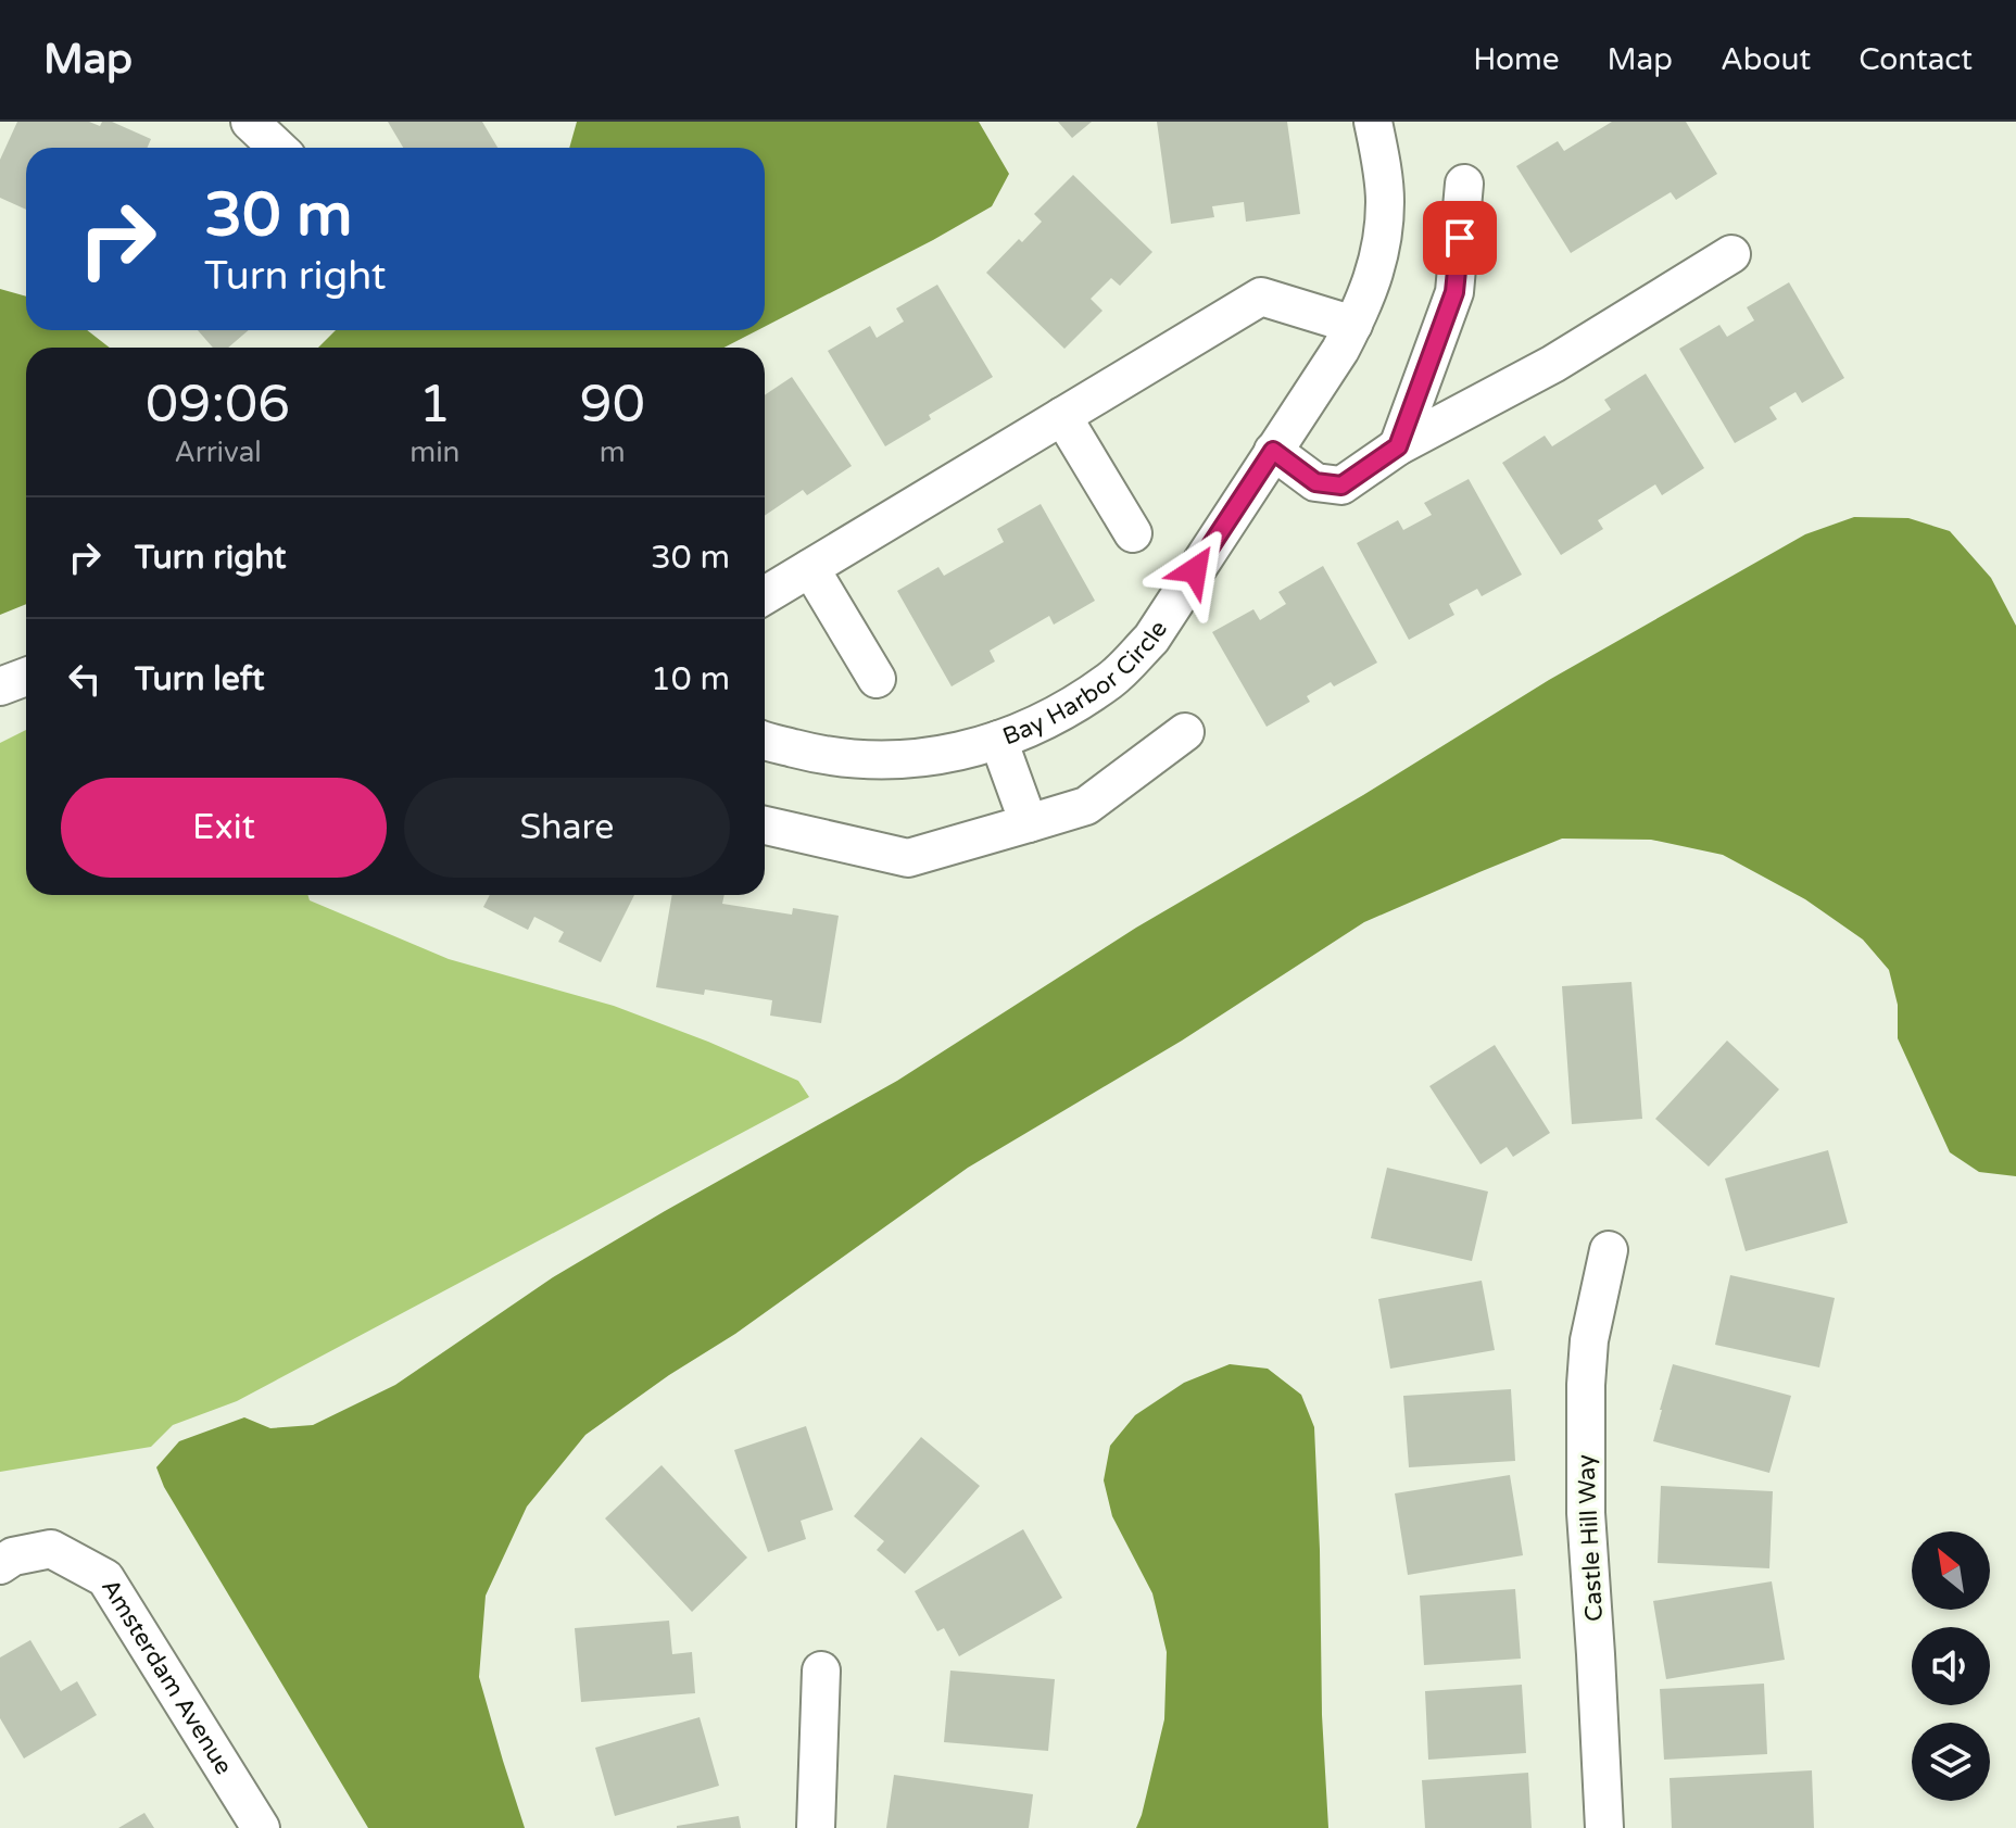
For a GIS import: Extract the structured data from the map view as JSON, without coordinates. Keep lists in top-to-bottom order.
{
  "streets": {
    "street": ["Bay Harbor Circle", "Castle Hill Way", "Amsterdam Avenue"]
  },
  "north": "top left",
  "page": {
    "header": "Map",
    "nav": [
      "Home",
      "Map",
      "About",
      "Contact"
    ],
    "turn": ["30 m", "Turn right"],
    "eta": [
      "09:06",
      "Arrival",
      "1",
      "min",
      "90",
      "m"
    ],
    "list": [
      {
        "name": "Turn right",
        "value": "30 m"
      },
      {
        "name": "Turn left",
        "value": "10 m"
      }
    ],
    "buttons": ["Exit", "Share"]
  }
}
